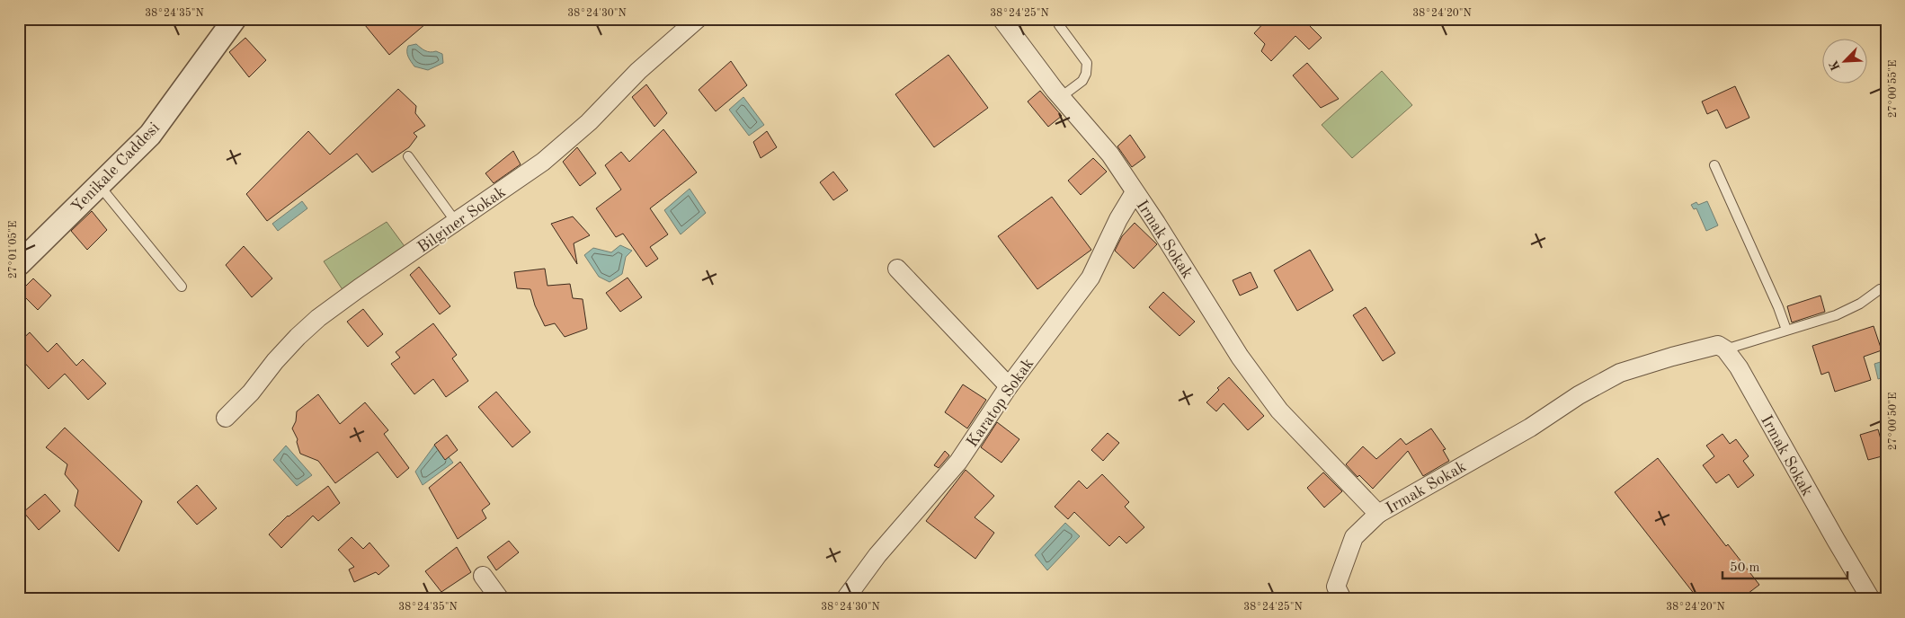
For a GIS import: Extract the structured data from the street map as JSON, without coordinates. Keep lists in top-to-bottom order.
{
  "streets": {
    "street": [
      "Yenikale Caddesi",
      "Bilginer Sokak",
      "Irmak Sokak",
      "Karatop Sokak"
    ]
  },
  "crossings": [
    ["Irmak Sokak", "Karatop Sokak"]
  ],
  "scale_bar": "50 m",
  "north": "bottom left",
  "coordinates": [
    "38°24'35\"N",
    "38°24'30\"N",
    "38°24'25\"N",
    "38°24'20\"N",
    "27°00'55\"E",
    "27°01'05\"E",
    "27°00'50\"E"
  ]
}
